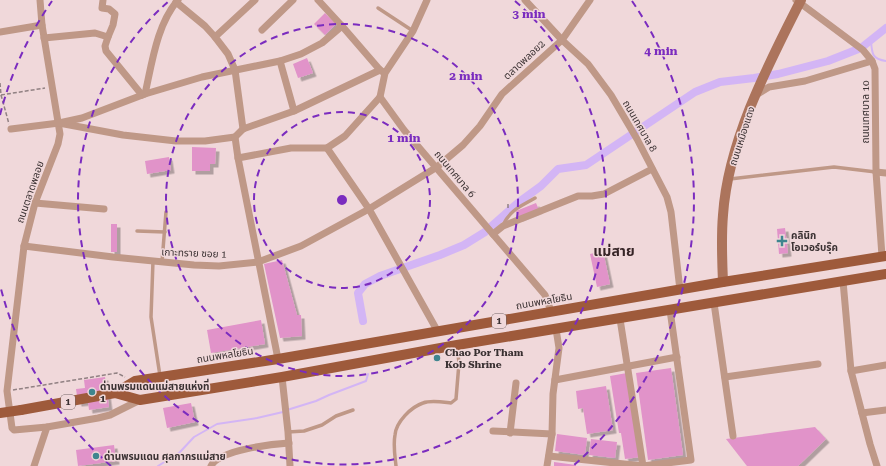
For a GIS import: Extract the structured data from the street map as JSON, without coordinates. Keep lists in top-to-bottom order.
{
  "streets": {
    "main road": ["ถนนพหลโยธิน", "1"],
    "street": [
      "ตลาดพลอย2",
      "ถนนเทศบาล 10",
      "ถนนเทศบาล 8",
      "ถนนเหมืองแดง",
      "ถนนเทศบาล 6",
      "ถนนตลาดพลอย",
      "เกาะทราย ซอย 1"
    ]
  },
  "crossings": [
    ["ตลาดพลอย2", "ถนนเทศบาล 8"],
    ["ตลาดพลอย2", "ถนนเทศบาล 6"],
    ["ตลาดพลอย2", "เกาะทราย ซอย 1"],
    ["ถนนเทศบาล 10", "ถนนพหลโยธิน"],
    ["ถนนเทศบาล 8", "ถนนพหลโยธิน"],
    ["ถนนเหมืองแดง", "ถนนพหลโยธิน"],
    ["ถนนเทศบาล 6", "เกาะทราย ซอย 1"],
    ["ถนนเทศบาล 6", "ถนนพหลโยธิน"],
    ["ถนนตลาดพลอย", "เกาะทราย ซอย 1"]
  ],
  "districts": ["แม่สาย"],
  "places": {
    "health": ["คลินิก โอเวอร์บรุ๊ค"],
    "other": ["Chao Por Tham Kob Shrine", "ด่านพรมแดนแม่สายแห่งที่ 1", "ด่านพรมแดน ศุลกากรแม่สาย"]
  },
  "rings": [
    "3 min",
    "4 min",
    "2 min",
    "1 min"
  ]
}
